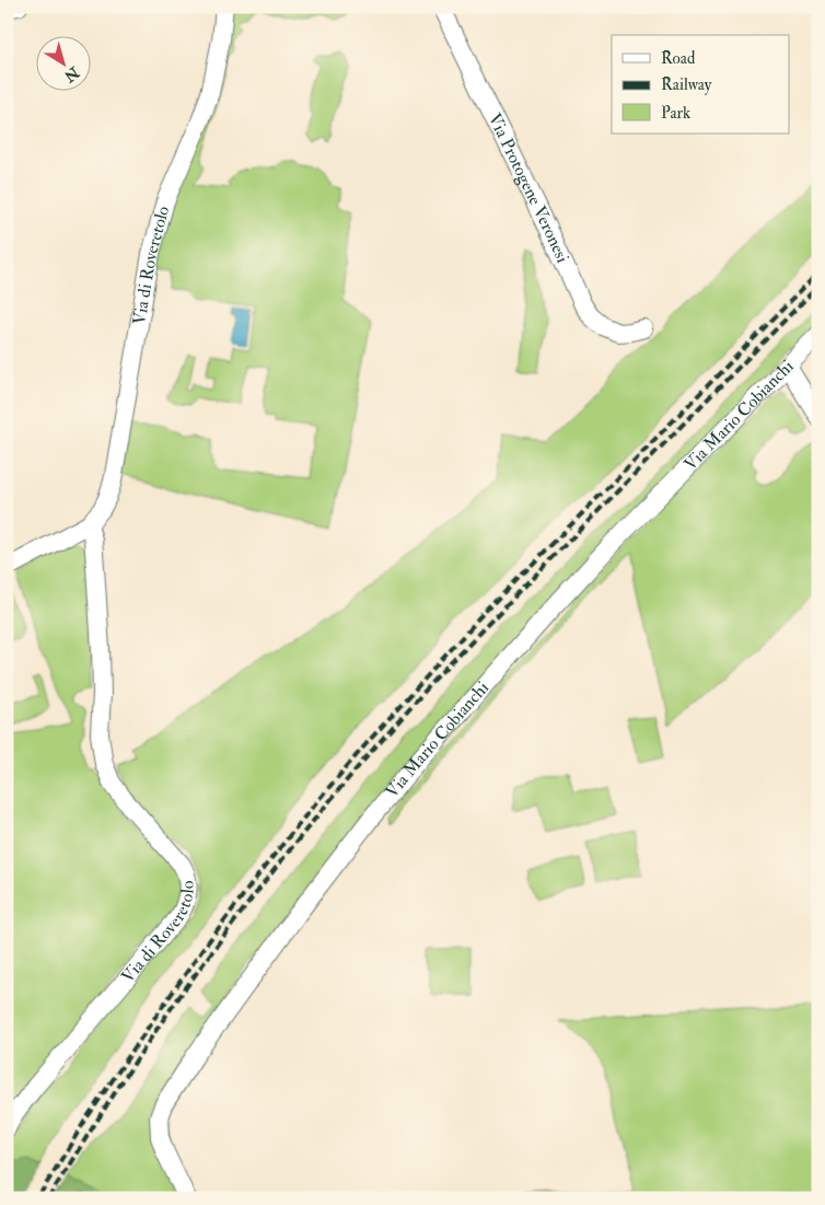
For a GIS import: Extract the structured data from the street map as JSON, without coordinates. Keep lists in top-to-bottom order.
{
  "streets": {
    "street": ["Via Protogene Veronesi", "Via di Roveretolo", "Via Mario Cobianchi"]
  },
  "legend": ["Road", "Railway", "Park"],
  "north": "bottom right"
}
